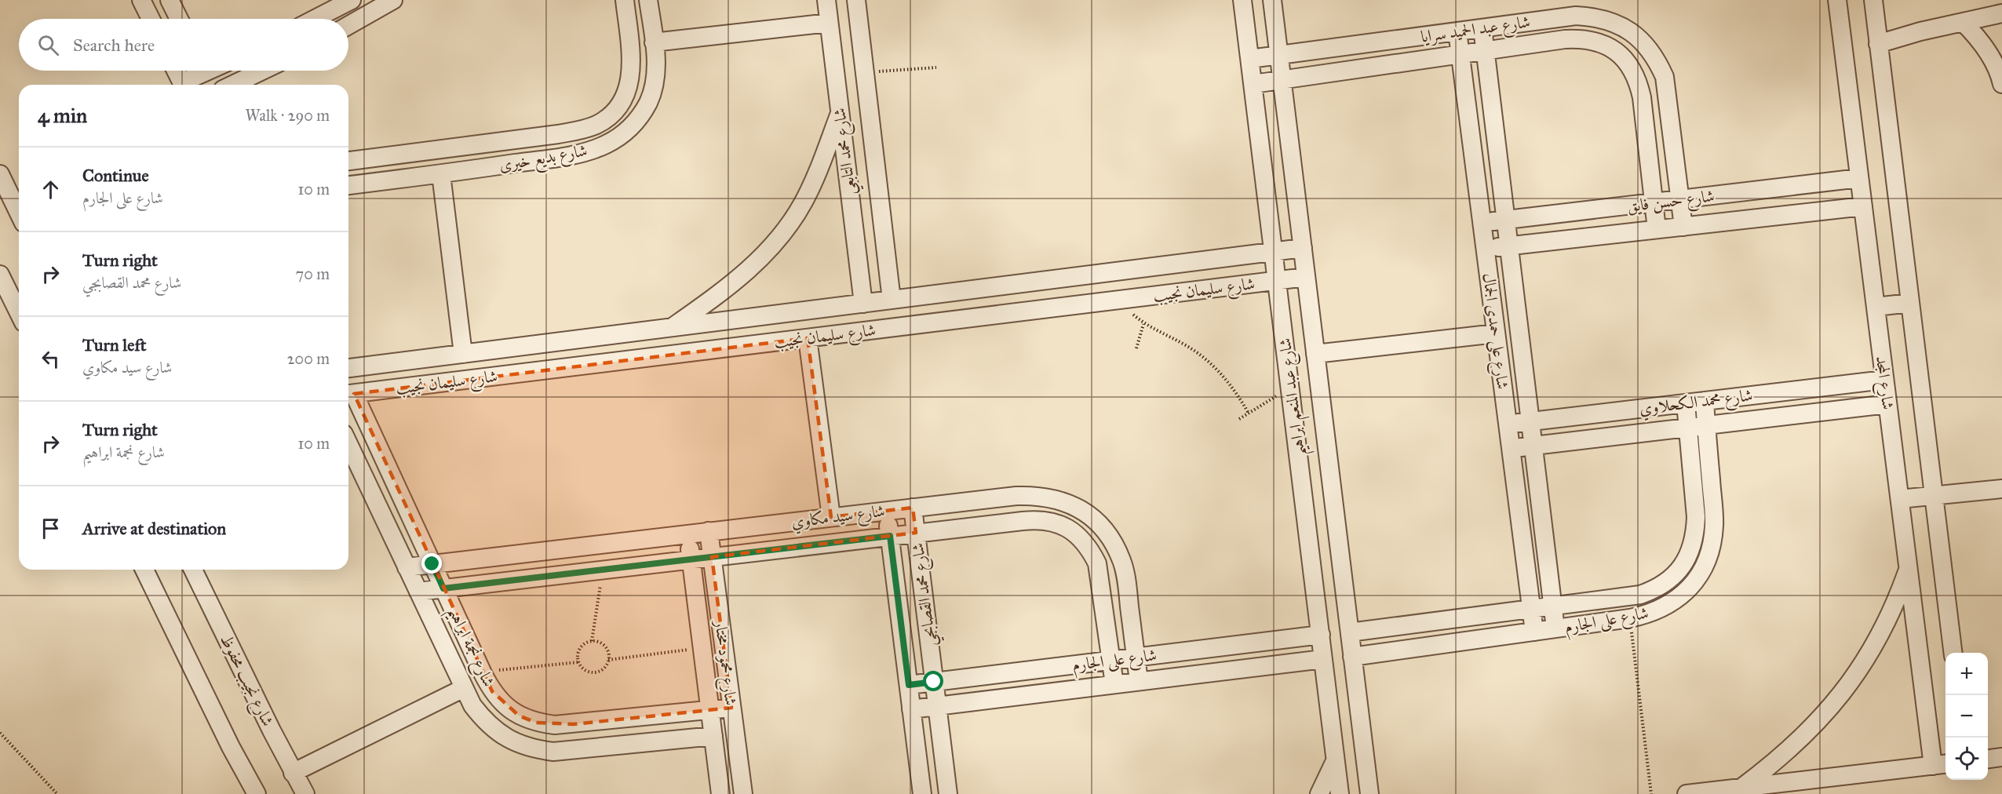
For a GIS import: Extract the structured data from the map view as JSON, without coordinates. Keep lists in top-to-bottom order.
{
  "streets": {
    "street": [
      "شارع عبد الحميد سرايا",
      "شارع محمد التابعي",
      "شارع بديع خيرى",
      "شارع حسن فايق",
      "شارع سليمان نجيب",
      "شارع على حمدى الجمال",
      "شارع المجد",
      "شارع عبد المنعم ابراهيم",
      "شارع محمد الكحلاوي",
      "شارع سيد مكاوي",
      "شارع محمد القصابجي",
      "شارع على الجارم",
      "شارع نجمة ابراهيم",
      "شارع محمود مختار",
      "شارع نجيب محفوظ"
    ]
  },
  "crossings": [
    ["شارع عبد الحميد سرايا", "شارع حسن فايق"],
    ["شارع عبد الحميد سرايا", "شارع على حمدى الجمال"],
    ["شارع عبد الحميد سرايا", "شارع عبد المنعم ابراهيم"],
    ["شارع محمد التابعي", "شارع سليمان نجيب"],
    ["شارع حسن فايق", "شارع على حمدى الجمال"],
    ["شارع حسن فايق", "شارع المجد"],
    ["شارع سليمان نجيب", "شارع عبد المنعم ابراهيم"],
    ["شارع سليمان نجيب", "شارع نجمة ابراهيم"],
    ["شارع على حمدى الجمال", "شارع محمد الكحلاوي"],
    ["شارع على حمدى الجمال", "شارع على الجارم"],
    ["شارع المجد", "شارع محمد الكحلاوي"],
    ["شارع عبد المنعم ابراهيم", "شارع على الجارم"],
    ["شارع محمد الكحلاوي", "شارع على الجارم"],
    ["شارع سيد مكاوي", "شارع محمد القصابجي"],
    ["شارع سيد مكاوي", "شارع على الجارم"],
    ["شارع سيد مكاوي", "شارع نجمة ابراهيم"],
    ["شارع سيد مكاوي", "شارع محمود مختار"],
    ["شارع محمد القصابجي", "شارع على الجارم"],
    ["شارع نجمة ابراهيم", "شارع محمود مختار"]
  ],
  "page": {
    "search": "Search here",
    "heading": ["4 min", "Walk · 290 m"],
    "list": [
      ["Continue", "شارع على الجارم", "10 m"],
      ["Turn right", "شارع محمد القصابجي", "70 m"],
      ["Turn left", "شارع سيد مكاوي", "200 m"],
      ["Turn right", "شارع نجمة ابراهيم", "10 m"],
      "Arrive at destination"
    ],
    "map_buttons": ["+", "−"]
  }
}
